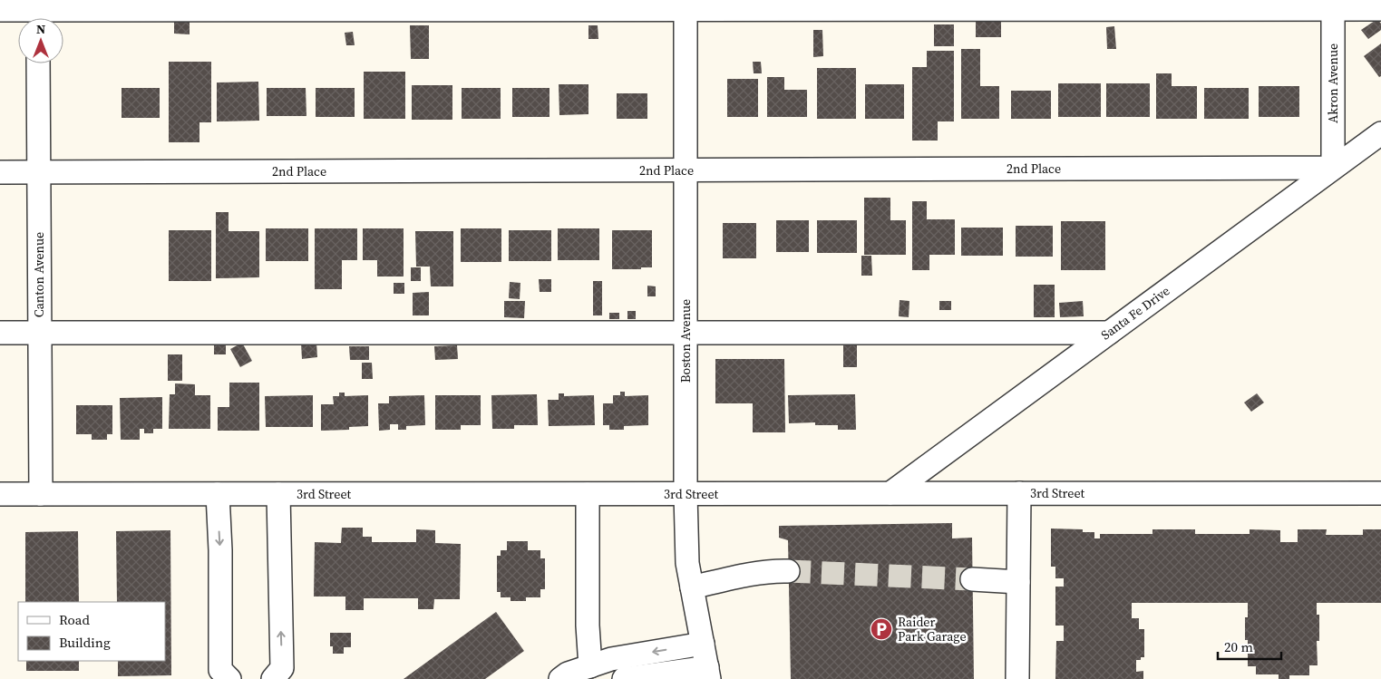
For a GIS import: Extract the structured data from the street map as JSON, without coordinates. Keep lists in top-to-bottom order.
{
  "streets": {
    "street": [
      "Akron Avenue",
      "2nd Place",
      "Canton Avenue",
      "Santa Fe Drive",
      "Boston Avenue",
      "3rd Street"
    ]
  },
  "crossings": [
    ["Akron Avenue", "2nd Place"],
    ["Akron Avenue", "Santa Fe Drive"],
    ["2nd Place", "Canton Avenue"],
    ["2nd Place", "Santa Fe Drive"],
    ["2nd Place", "Boston Avenue"],
    ["Canton Avenue", "3rd Street"],
    ["Santa Fe Drive", "3rd Street"],
    ["Boston Avenue", "3rd Street"]
  ],
  "places": {
    "parking": ["Raider Park Garage"]
  },
  "legend": ["Road", "Building"],
  "scale_bar": "20 m",
  "north": "top"
}
